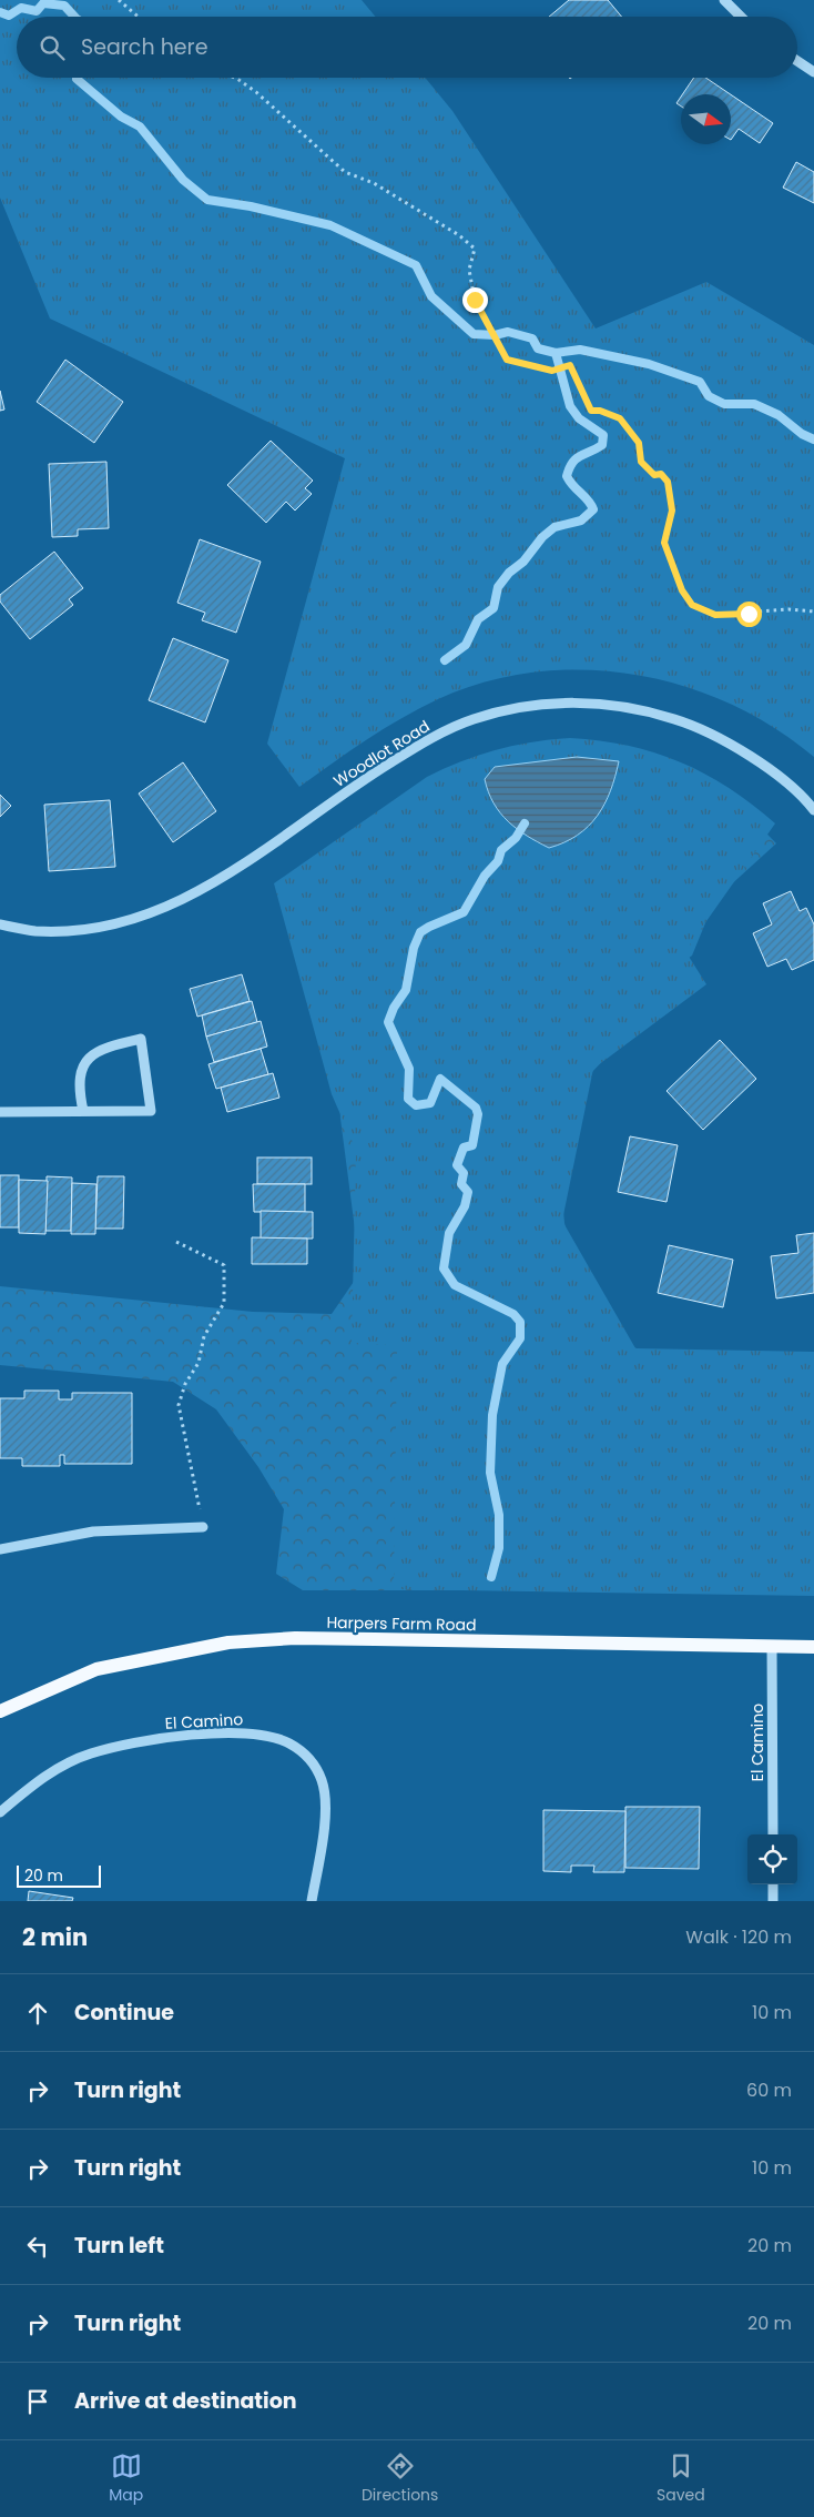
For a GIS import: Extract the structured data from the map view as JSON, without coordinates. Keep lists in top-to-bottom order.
{
  "streets": {
    "main road": ["Harpers Farm Road"],
    "street": ["Woodlot Road", "El Camino"]
  },
  "crossings": [
    ["Harpers Farm Road", "El Camino"]
  ],
  "scale_bar": "20 m",
  "north": "right",
  "page": {
    "search": "Search here",
    "scale": "20 m",
    "heading": ["2 min", "Walk · 120 m"],
    "list": [
      ["Continue", "10 m"],
      ["Turn right", "60 m"],
      ["Turn right", "10 m"],
      ["Turn left", "20 m"],
      ["Turn right", "20 m"],
      "Arrive at destination"
    ],
    "nav": ["Map", "Directions", "Saved"]
  }
}
